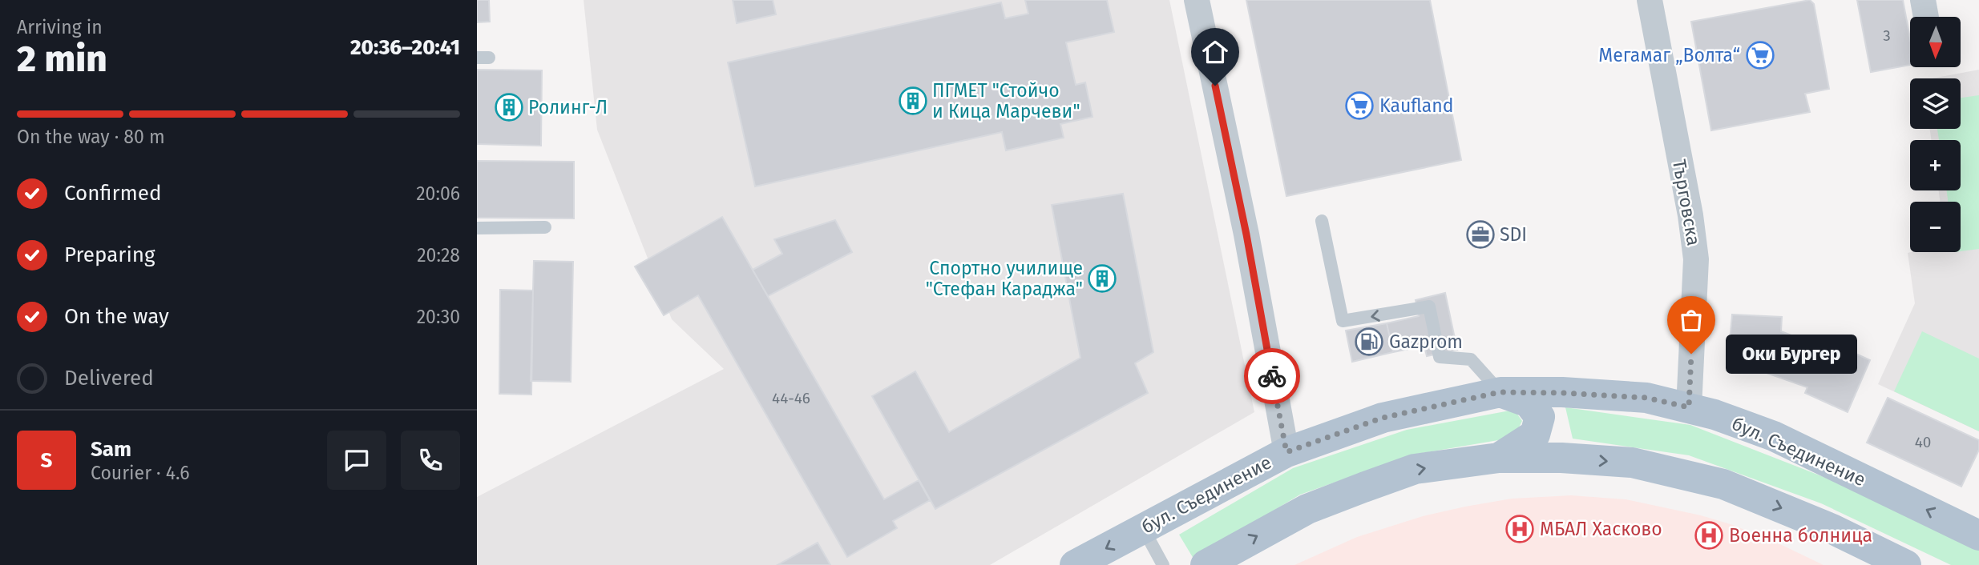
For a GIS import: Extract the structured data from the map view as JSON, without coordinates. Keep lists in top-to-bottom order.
{
  "streets": {
    "main road": ["бул. Съединение"],
    "street": ["Търговска"]
  },
  "crossings": [
    ["Търговска", "бул. Съединение"]
  ],
  "places": {
    "supermarket": ["Мегамаг „Волта“", "Kaufland"],
    "building": ["ПГМЕТ \"Стойчо и Кица Марчеви\"", "Ролинг-Л", "Спортно училище \"Стефан Караджа\""],
    "office": ["SDI"],
    "fuel station": ["Gazprom"],
    "other": ["Оки Бургер"],
    "hospital": ["МБАЛ Хасково", "Военна болница"]
  },
  "house_numbers": ["3", "44-46", "40"],
  "north": "bottom",
  "page": {
    "heading": ["2 min", "Arriving in", "20:36–20:41"],
    "panel": ["Sam", "Courier · 4.6"],
    "map_buttons": ["+", "−"],
    "bar": "On the way · 80 m",
    "list": [
      ["Confirmed", "20:06"],
      ["Preparing", "20:28"],
      ["On the way", "20:30"],
      "Delivered"
    ],
    "bubble": "Оки Бургер",
    "round": "S"
  }
}
